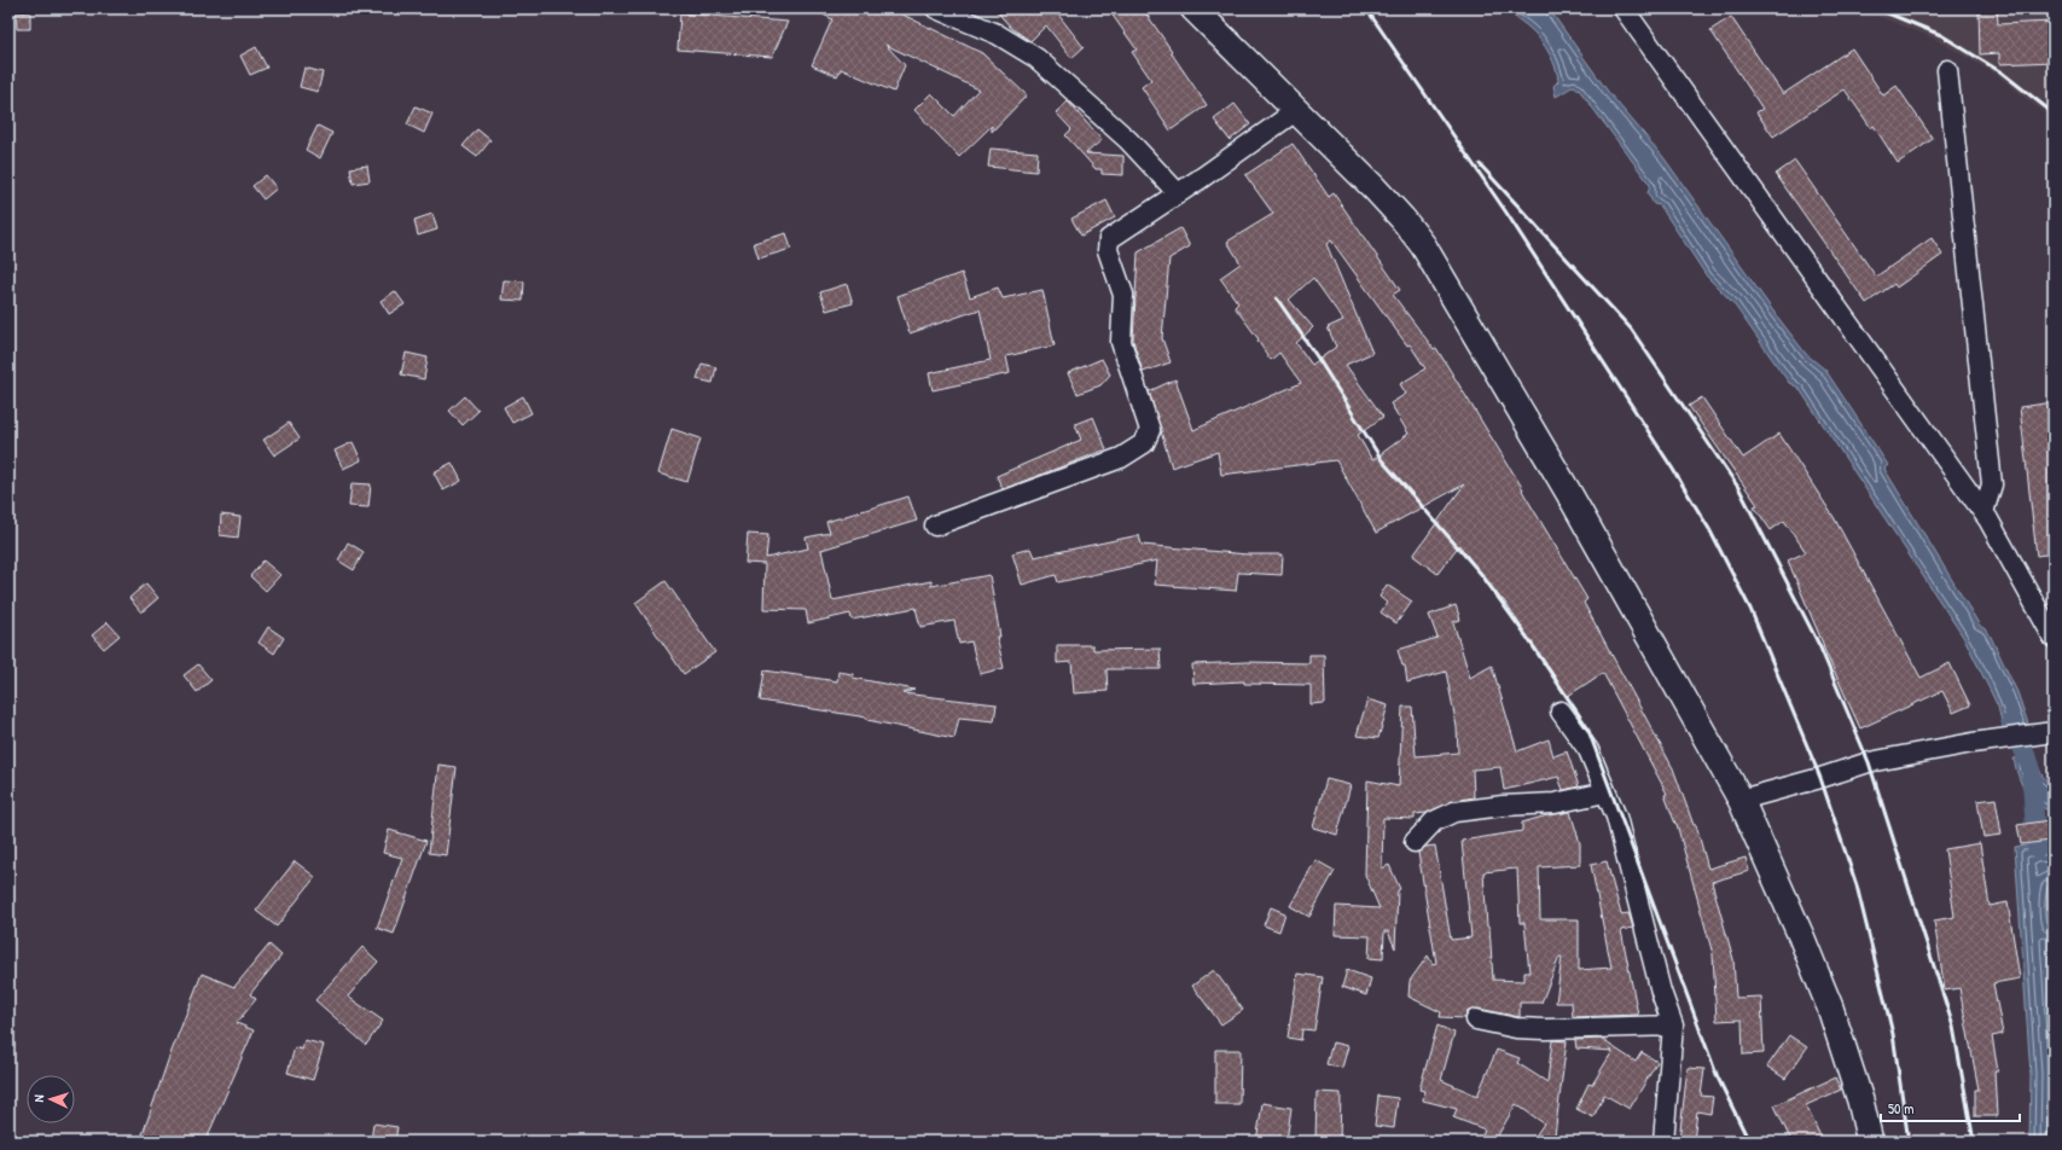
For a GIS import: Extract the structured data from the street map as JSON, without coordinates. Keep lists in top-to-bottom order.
{
  "scale_bar": "50 m",
  "north": "left"
}
